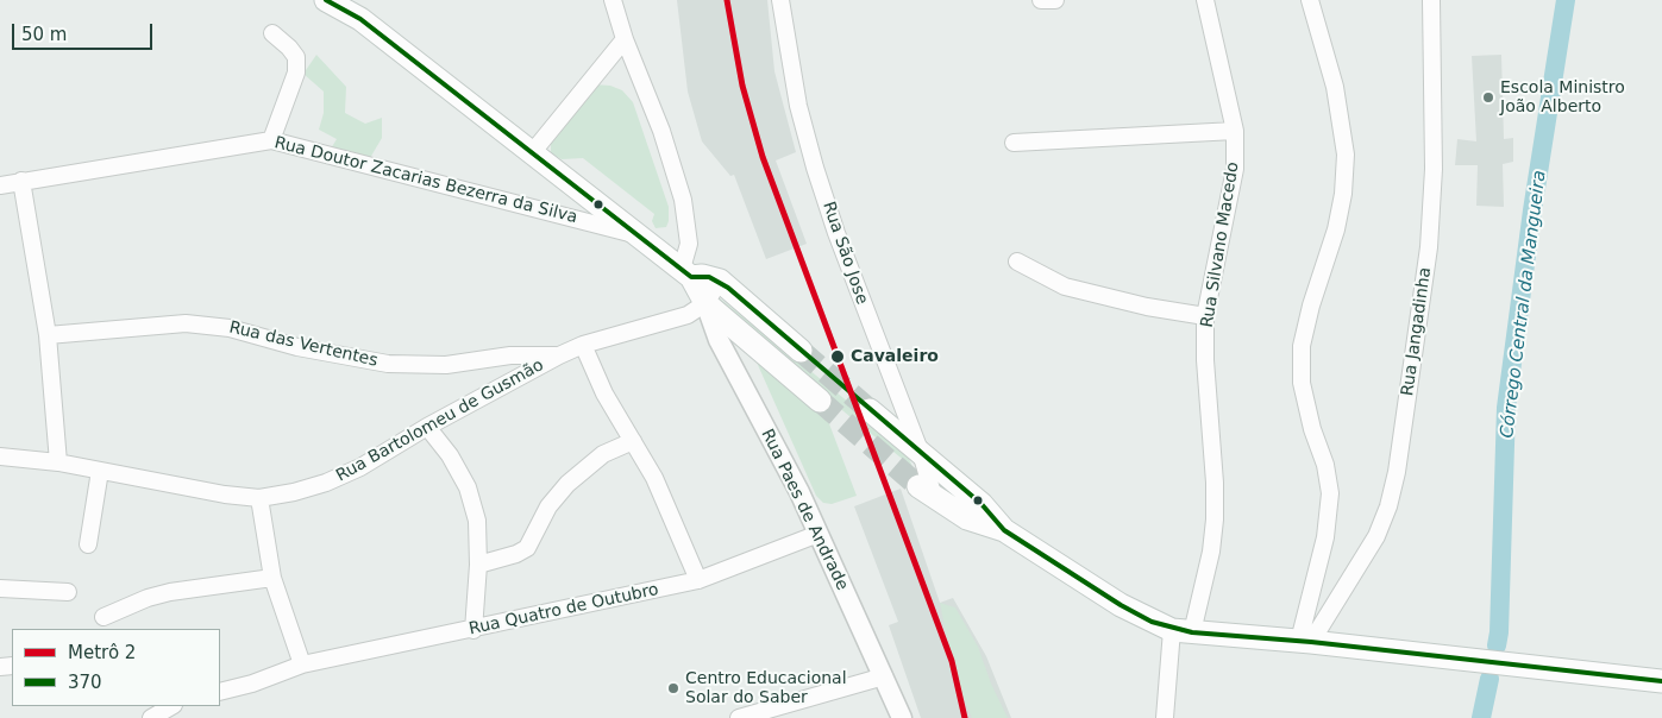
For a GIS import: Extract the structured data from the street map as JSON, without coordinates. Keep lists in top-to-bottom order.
{
  "streets": {
    "street": [
      "Rua Doutor Zacarias Bezerra da Silva",
      "Rua Silvano Macedo",
      "Rua São Jose",
      "Rua Jangadinha",
      "Rua das Vertentes",
      "Rua Bartolomeu de Gusmão",
      "Rua Paes de Andrade",
      "Rua Quatro de Outubro"
    ]
  },
  "crossings": [
    ["Rua das Vertentes", "Rua Bartolomeu de Gusmão"],
    ["Rua Bartolomeu de Gusmão", "Rua Paes de Andrade"],
    ["Rua Paes de Andrade", "Rua Quatro de Outubro"]
  ],
  "water": ["Córrego Central da Mangueira"],
  "places": ["Escola Ministro João Alberto", "Cavaleiro", "Centro Educacional Solar do Saber"],
  "lines": ["metro line 2", "transit line 370"],
  "legend": ["Metrô 2", "370"],
  "scale_bar": "50 m"
}
